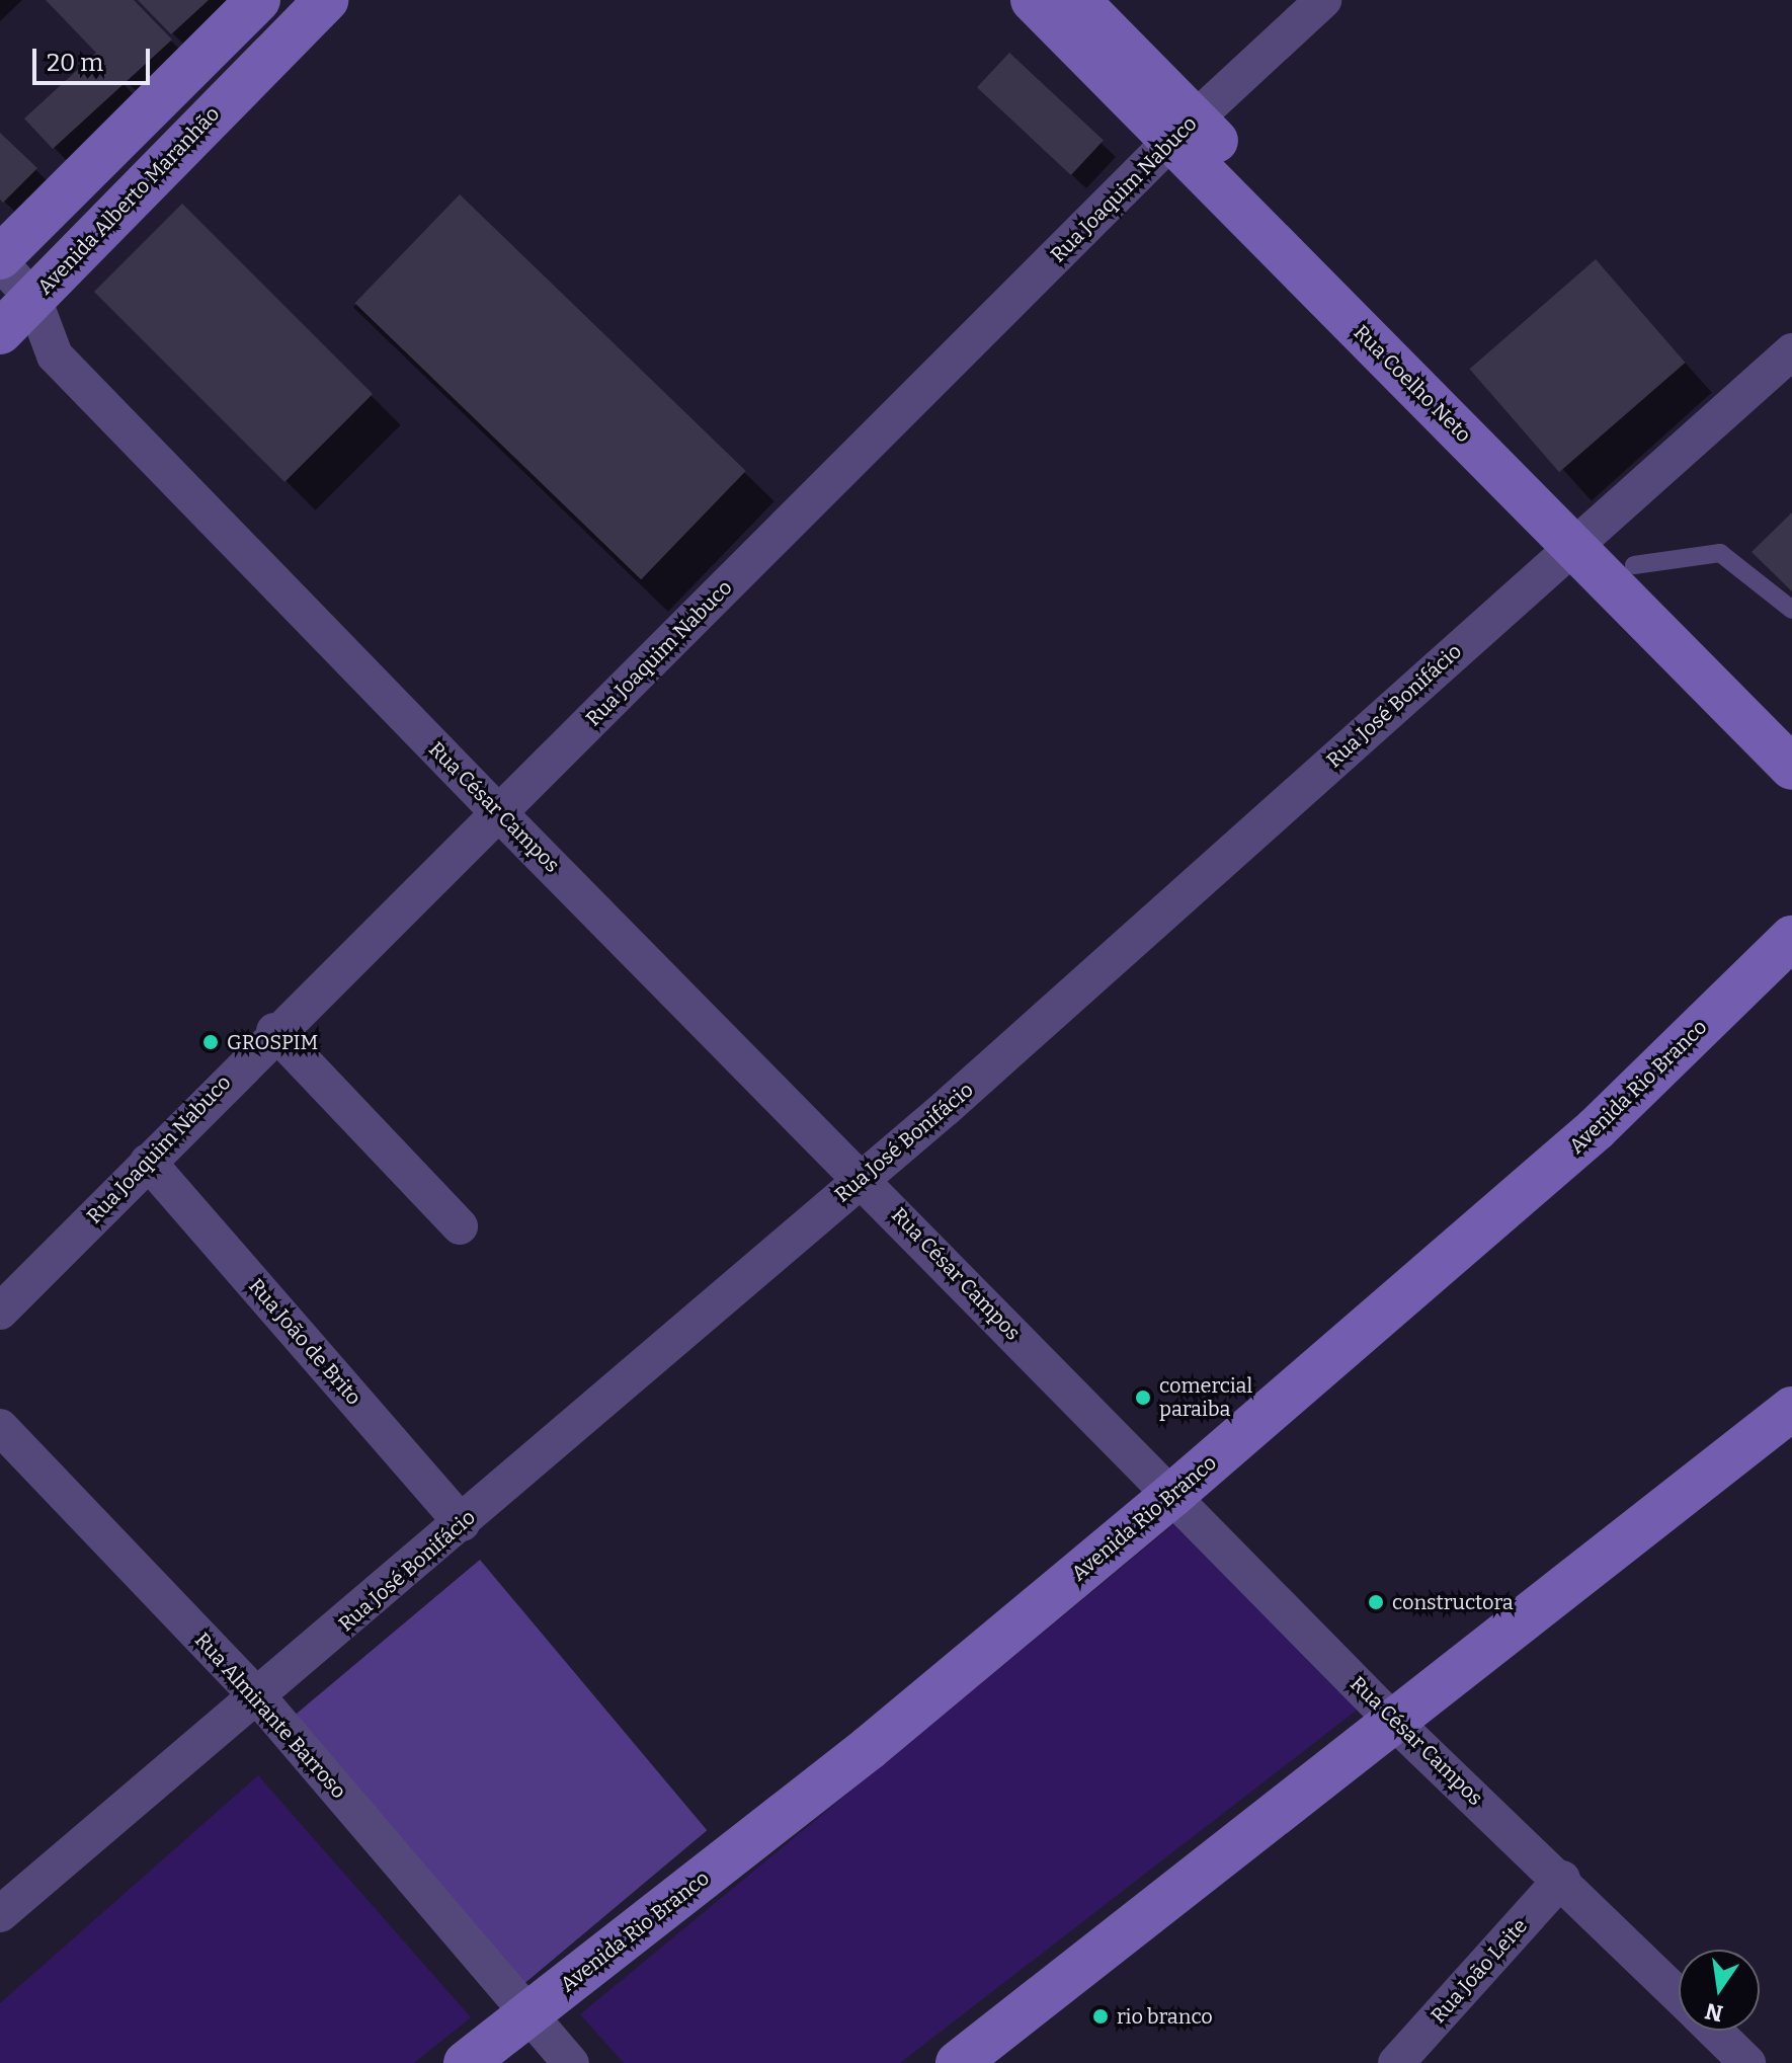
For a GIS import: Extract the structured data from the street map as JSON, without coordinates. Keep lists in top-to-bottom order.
{
  "streets": {
    "main road": ["Avenida Alberto Maranhão", "Rua Coelho Neto", "Avenida Rio Branco"],
    "street": [
      "Rua Joaquim Nabuco",
      "Rua José Bonifácio",
      "Rua César Campos",
      "Rua João de Brito",
      "Rua Almirante Barroso",
      "Rua João Leite"
    ]
  },
  "crossings": [
    ["Rua Joaquim Nabuco", "Rua Coelho Neto"],
    ["Rua Joaquim Nabuco", "Rua César Campos"],
    ["Rua Joaquim Nabuco", "Rua João de Brito"],
    ["Avenida Alberto Maranhão", "Rua César Campos"],
    ["Rua Coelho Neto", "Rua José Bonifácio"],
    ["Rua José Bonifácio", "Rua César Campos"],
    ["Rua José Bonifácio", "Rua João de Brito"],
    ["Rua José Bonifácio", "Rua Almirante Barroso"],
    ["Rua César Campos", "Avenida Rio Branco"],
    ["Rua César Campos", "Rua João Leite"],
    ["Avenida Rio Branco", "Rua Almirante Barroso"]
  ],
  "places": [
    "GROSPIM",
    "comercial paraiba",
    "constructora",
    "rio branco"
  ],
  "scale_bar": "20 m",
  "north": "bottom"
}
